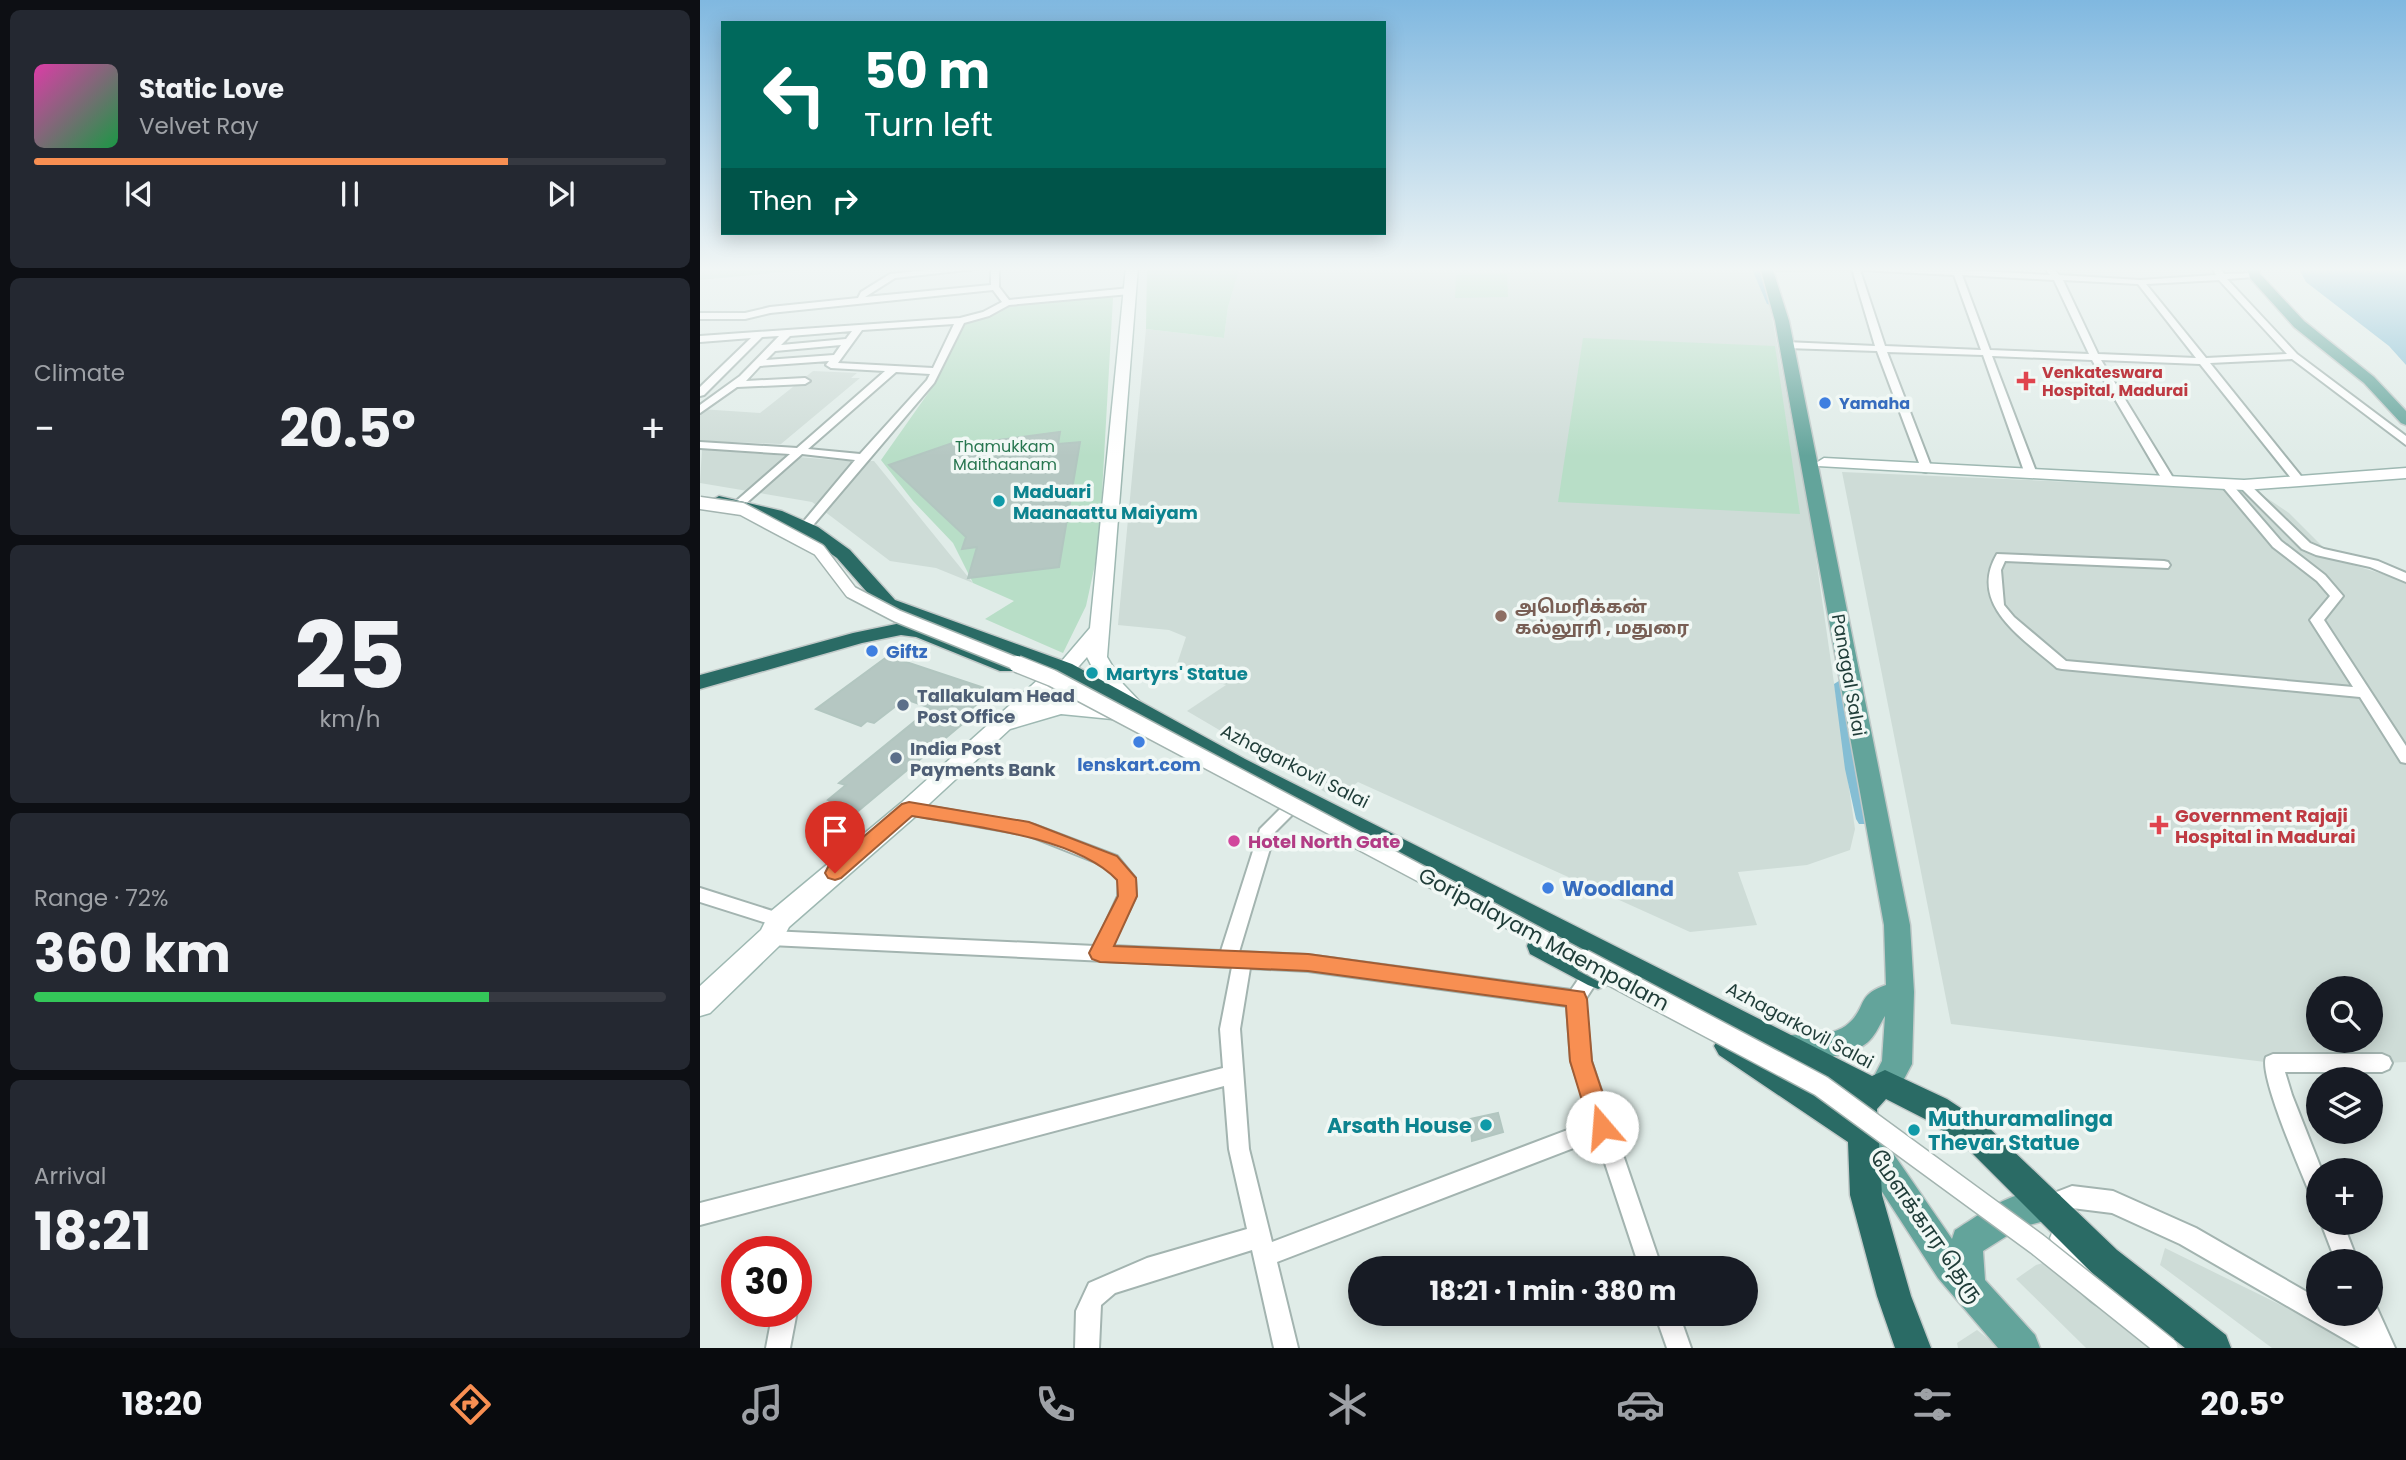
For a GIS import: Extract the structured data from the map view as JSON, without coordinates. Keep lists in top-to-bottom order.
{
  "streets": {
    "highway": ["Azhagarkovil Salai"],
    "main road": ["Panagal Salai", "மேளக்கார தெரு"],
    "street": ["Goripalayam Maempalam"]
  },
  "crossings": [
    ["Panagal Salai", "Azhagarkovil Salai"],
    ["Azhagarkovil Salai", "Goripalayam Maempalam"],
    ["Azhagarkovil Salai", "மேளக்கார தெரு"]
  ],
  "parks": ["Thamukkam Maithaanam"],
  "places": {
    "health": ["Venkateswara Hospital, Madurai", "Government Rajaji Hospital in Madurai"],
    "other": [
      "Yamaha",
      "Maduari Maanaattu Maiyam",
      "அமெரிக்கன் கல்லூரி , மதுரை",
      "Giftz",
      "Martyrs' Statue",
      "Tallakulam Head Post Office",
      "lenskart.com",
      "India Post Payments Bank",
      "Hotel North Gate",
      "Woodland",
      "Arsath House",
      "Muthuramalinga Thevar Statue"
    ]
  },
  "page": {
    "turn": ["50 m", "Turn left"],
    "song": ["Static Love", "Velvet Ray"],
    "then": "Then",
    "tile": [
      "Climate",
      ["25", "km/h"],
      ["Range · 72%", "360 km"],
      ["Arrival", "18:21"]
    ],
    "heat": ["−", "20.5°", "+"],
    "map_buttons": ["+", "−"],
    "limit": "30",
    "trip": "18:21 · 1 min · 380 m",
    "tabs": ["18:20", "20.5°"]
  }
}
